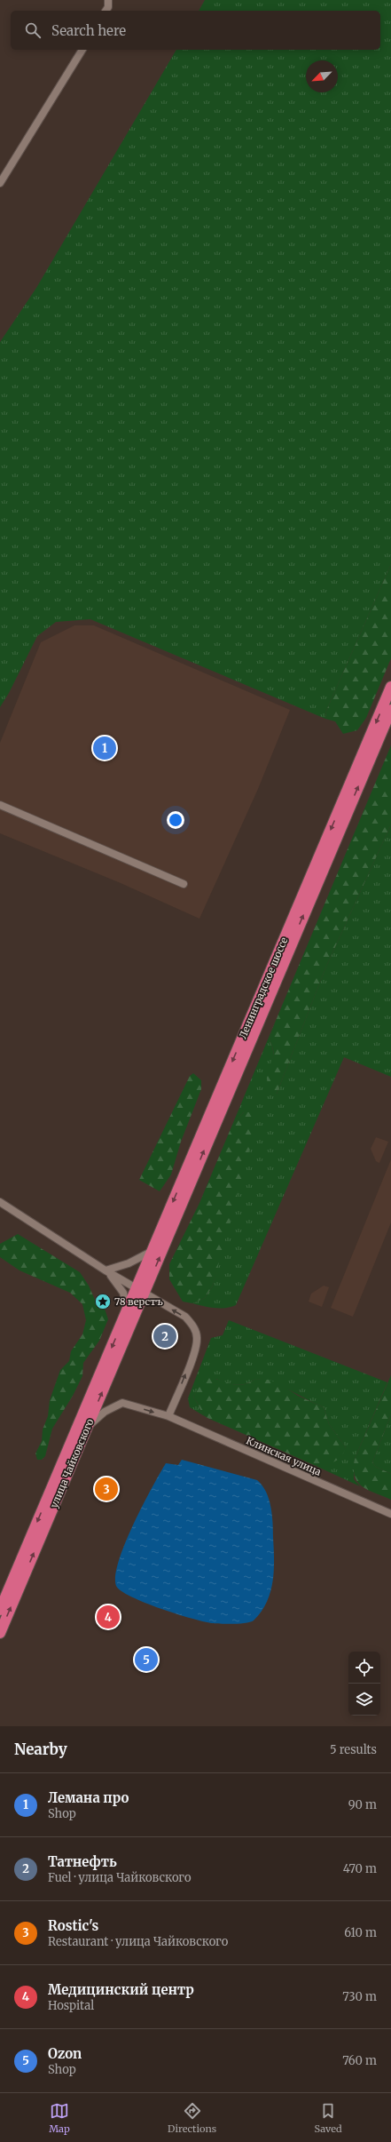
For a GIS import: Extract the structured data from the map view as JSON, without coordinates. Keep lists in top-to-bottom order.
{
  "streets": {
    "highway": ["Ленинградское шоссе", "улица Чайковского"],
    "street": ["Клинская улица"]
  },
  "crossings": [
    ["Ленинградское шоссе", "улица Чайковского"],
    ["Клинская улица", "улица Чайковского"]
  ],
  "places": {
    "place": ["78 верстъ"]
  },
  "north": "bottom left",
  "page": {
    "search": "Search here",
    "pins": [
      "1",
      "2",
      "3",
      "4",
      "5"
    ],
    "heading": ["Nearby", "5 results"],
    "list": [
      {
        "mark": "1",
        "name": "Лемана про",
        "note": "Shop",
        "value": "90 m"
      },
      {
        "mark": "2",
        "name": "Татнефть",
        "note": "Fuel · улица Чайковского",
        "value": "470 m"
      },
      {
        "mark": "3",
        "name": "Rostic's",
        "note": "Restaurant · улица Чайковского",
        "value": "610 m"
      },
      {
        "mark": "4",
        "name": "Медицинский центр",
        "note": "Hospital",
        "value": "730 m"
      },
      {
        "mark": "5",
        "name": "Ozon",
        "note": "Shop",
        "value": "760 m"
      }
    ],
    "nav": ["Map", "Directions", "Saved"]
  }
}
